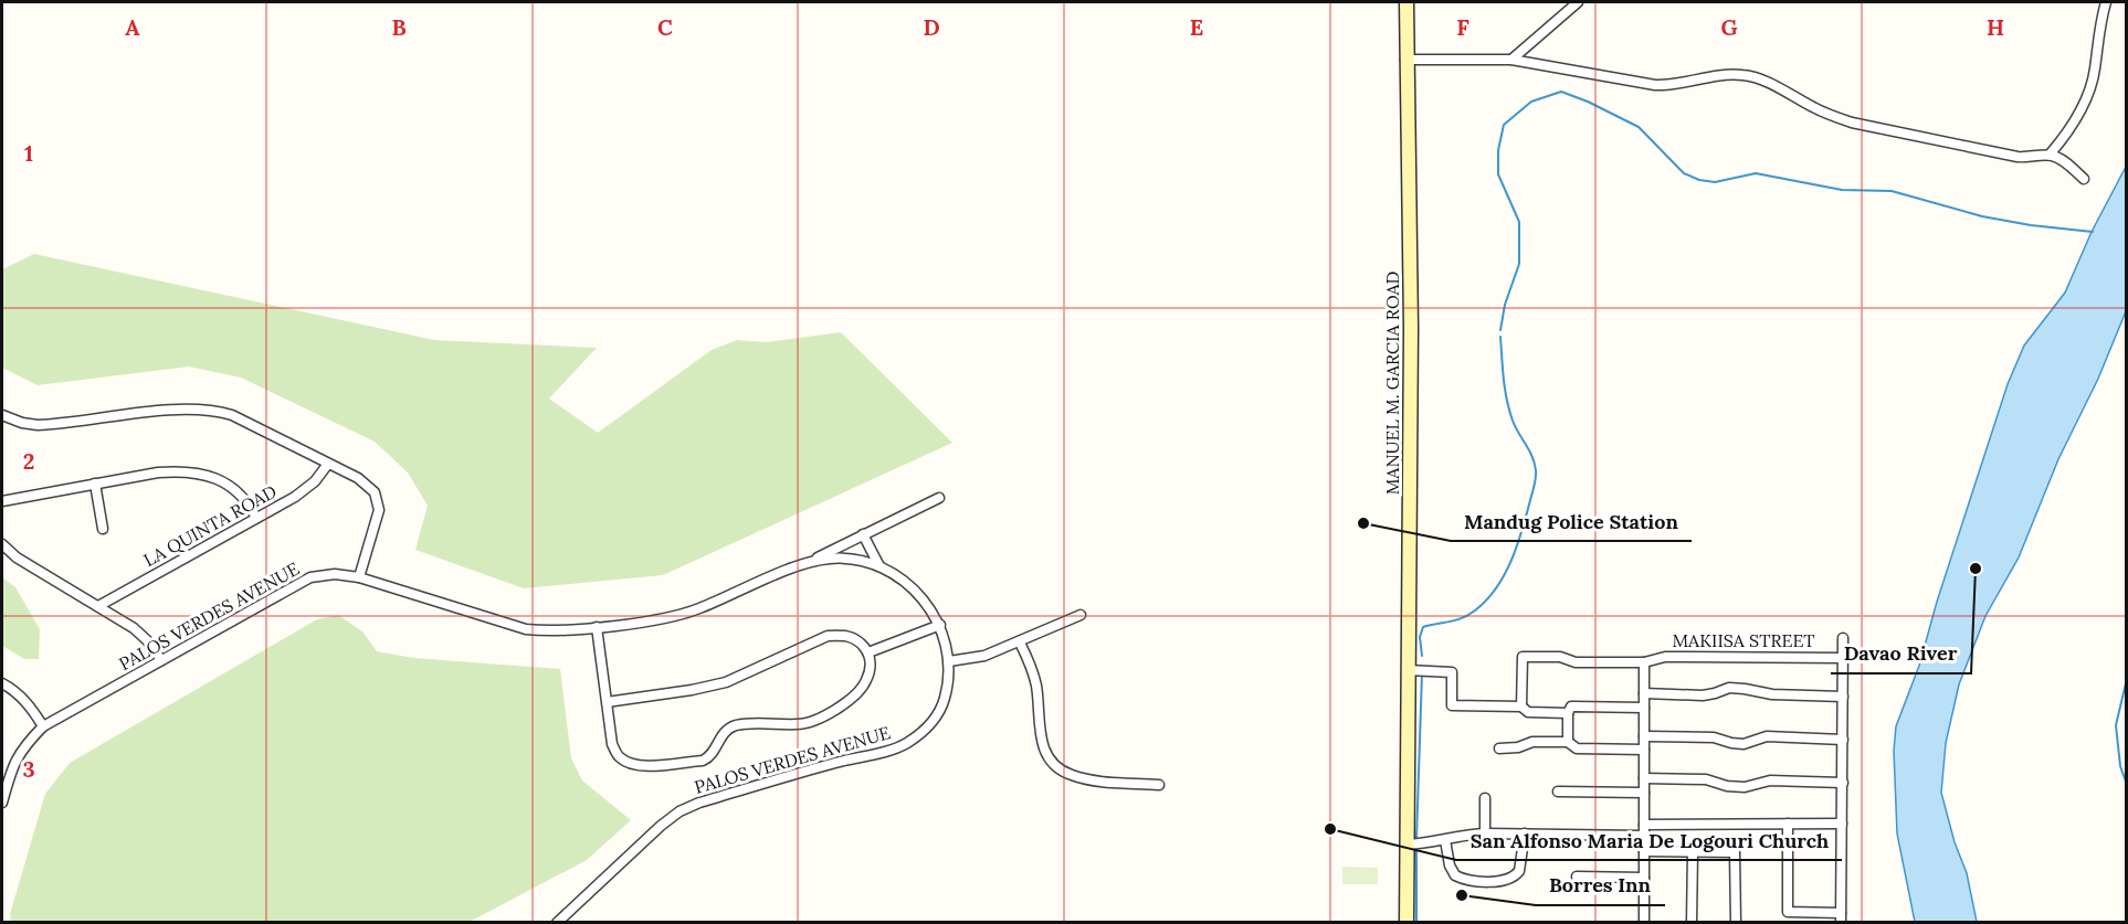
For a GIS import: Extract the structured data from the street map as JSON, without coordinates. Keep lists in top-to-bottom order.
{
  "streets": {
    "main road": ["MANUEL M. GARCIA ROAD"],
    "street": ["LA QUINTA ROAD", "PALOS VERDES AVENUE", "MAKIISA STREET"]
  },
  "places": [
    "Mandug Police Station",
    "Davao River",
    "San Alfonso Maria De Logouri Church",
    "Borres Inn"
  ],
  "grid": {
    "columns": [
      "A",
      "B",
      "C",
      "D",
      "E",
      "F",
      "G",
      "H"
    ],
    "rows": ["1", "2", "3"]
  }
}
